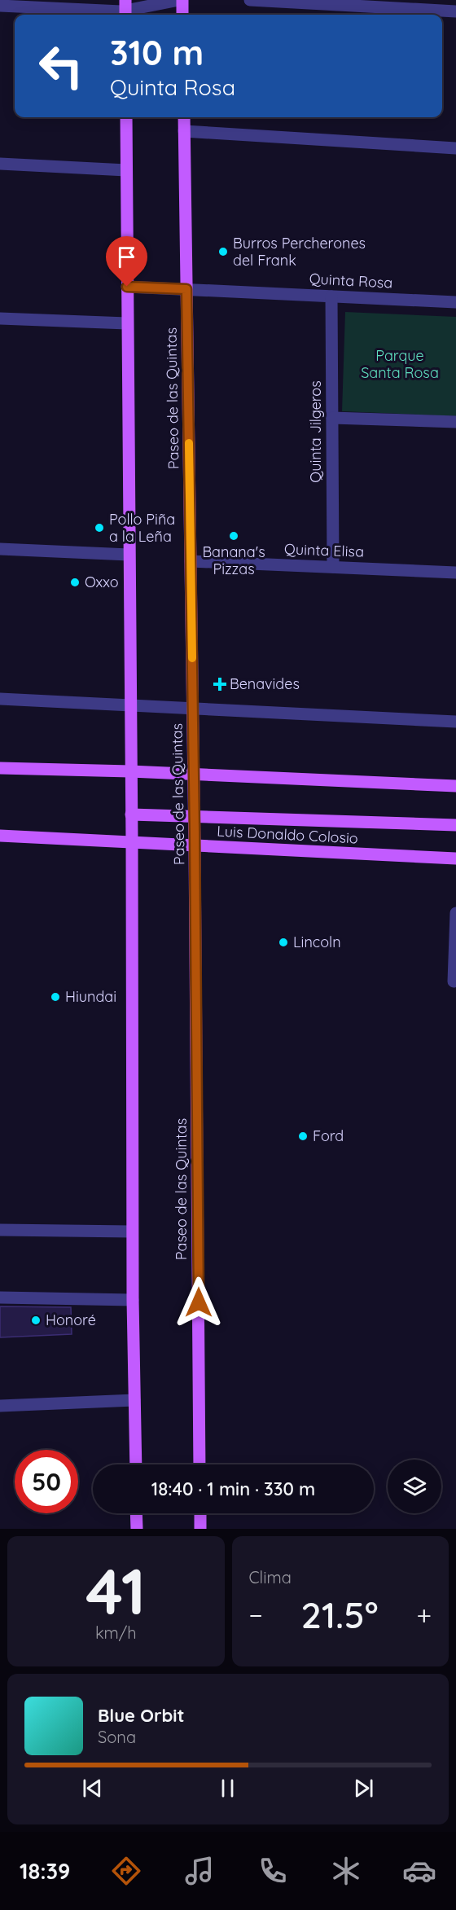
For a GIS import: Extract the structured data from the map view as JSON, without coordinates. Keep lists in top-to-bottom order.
{
  "streets": {
    "main road": ["Paseo de las Quintas", "Luis Donaldo Colosio"],
    "street": ["Quinta Rosa", "Quinta Jilgeros", "Quinta Elisa"]
  },
  "crossings": [
    ["Quinta Rosa", "Paseo de las Quintas"],
    ["Quinta Rosa", "Quinta Jilgeros"],
    ["Paseo de las Quintas", "Quinta Elisa"],
    ["Paseo de las Quintas", "Luis Donaldo Colosio"],
    ["Quinta Jilgeros", "Quinta Elisa"]
  ],
  "parks": ["Parque Santa Rosa"],
  "places": {
    "other": [
      "Burros Percherones del Frank",
      "Pollo Piña a la Leña",
      "Banana's Pizzas",
      "Oxxo",
      "Lincoln",
      "Hiundai",
      "Ford",
      "Honoré"
    ],
    "health": ["Benavides"]
  },
  "page": {
    "turn": ["310 m", "Quinta Rosa"],
    "limit": "50",
    "trip": "18:40 · 1 min · 330 m",
    "tile": [
      ["41", "km/h"],
      "Clima"
    ],
    "heat": ["−", "21.5°", "+"],
    "song": ["Blue Orbit", "Sona"],
    "tabs": "18:39"
  }
}
